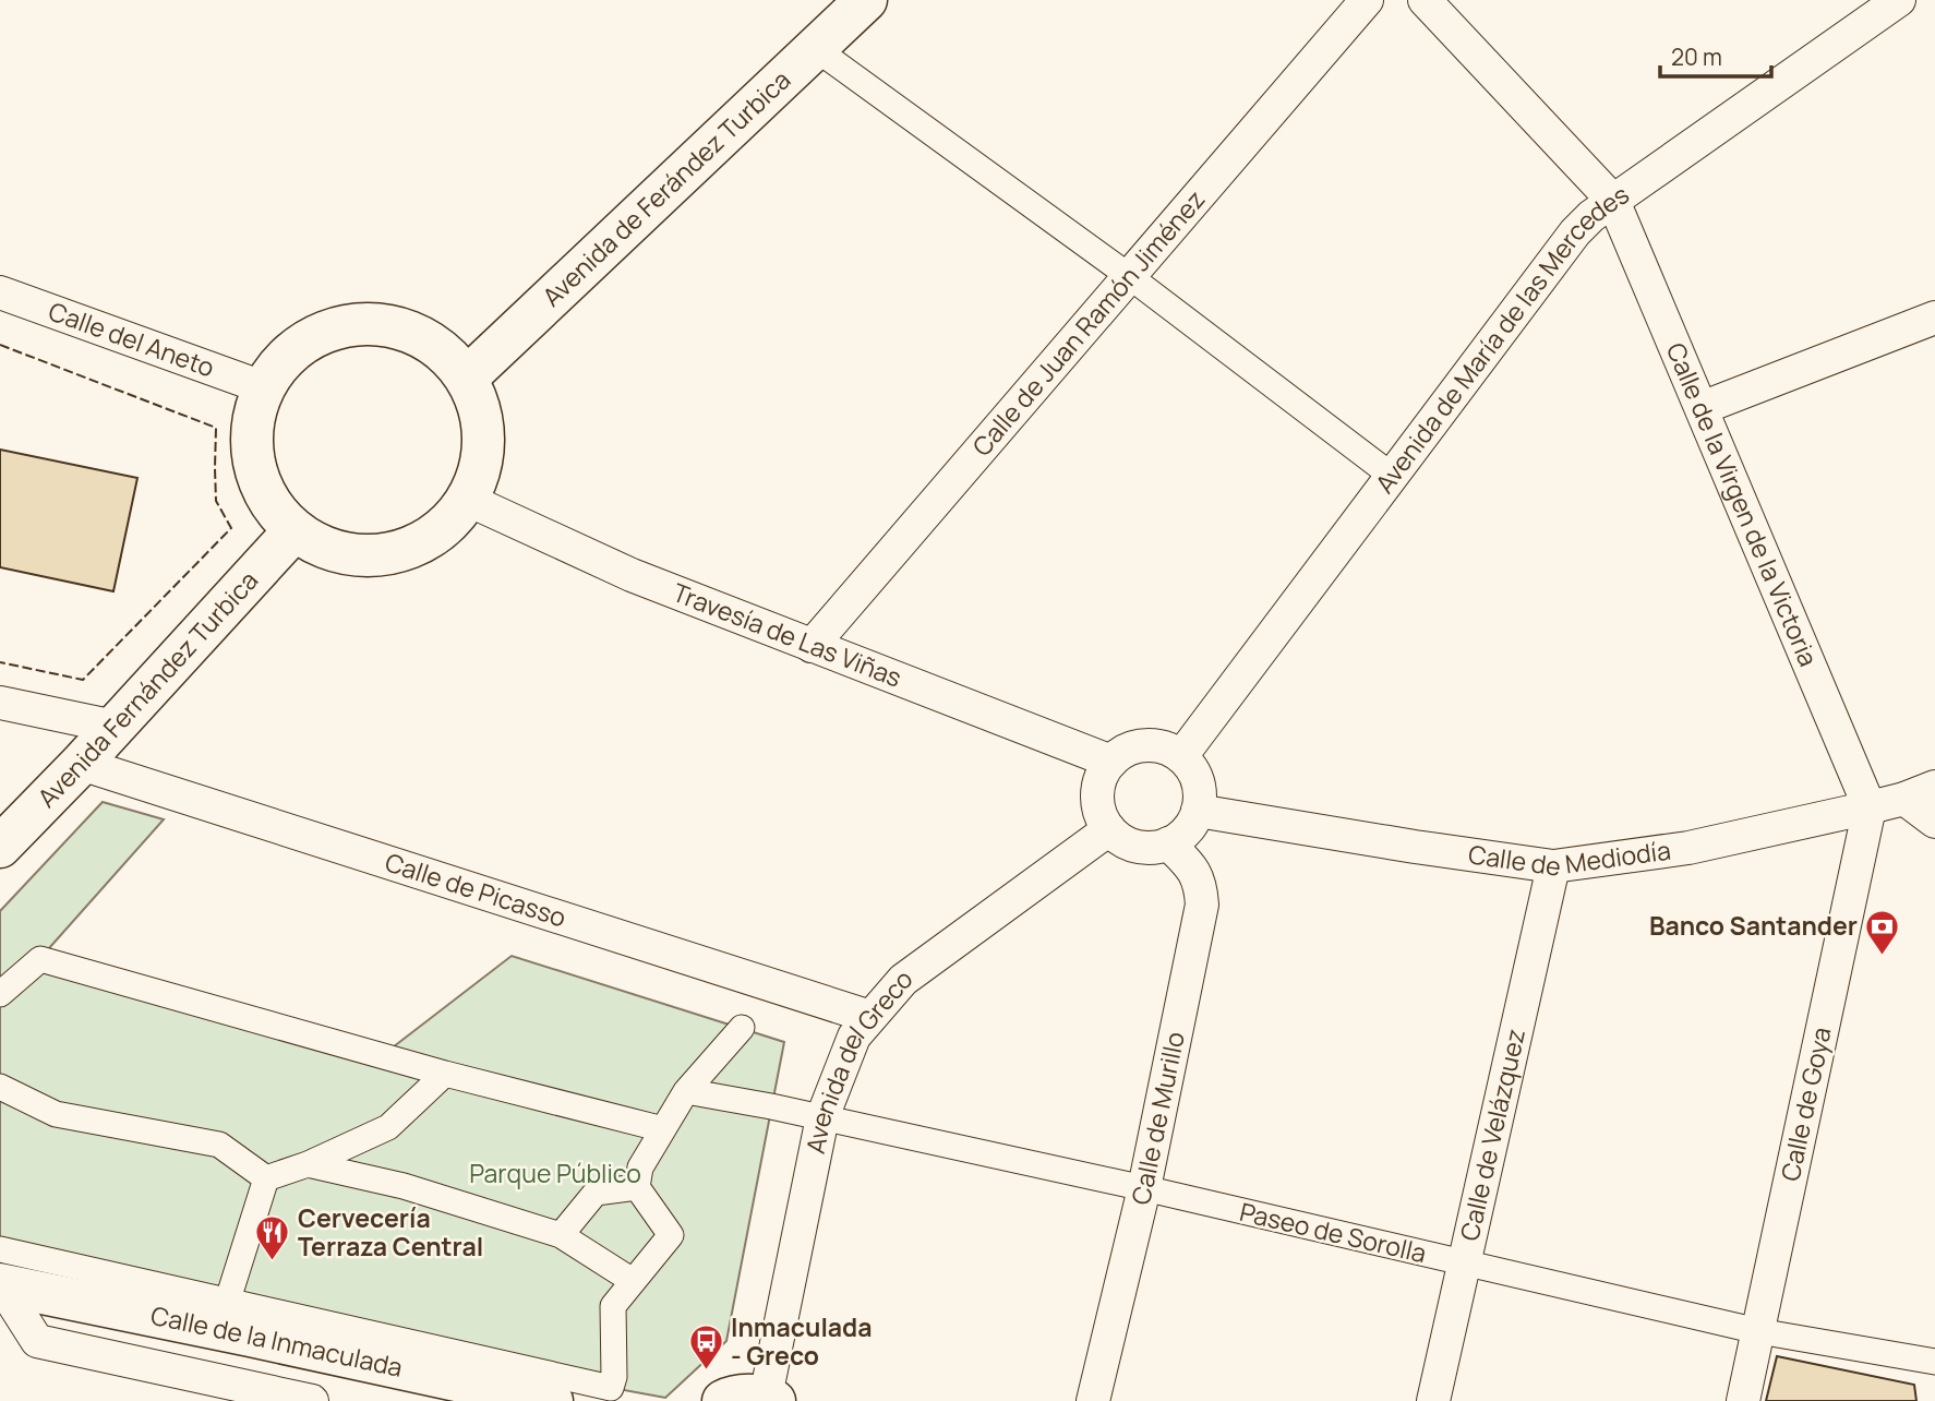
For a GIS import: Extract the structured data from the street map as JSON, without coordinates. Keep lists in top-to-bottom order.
{
  "streets": {
    "street": [
      "Avenida de Ferández Turbica",
      "Calle de Juan Ramón Jiménez",
      "Calle del Aneto",
      "Avenida de María de las Mercedes",
      "Calle de la Virgen de la Victoria",
      "Travesía de Las Viñas",
      "Avenida Fernández Turbica",
      "Calle de Mediodía",
      "Calle de Picasso",
      "Avenida del Greco",
      "Calle de Goya",
      "Calle de Murillo",
      "Calle de Velázquez",
      "Paseo de Sorolla",
      "Calle de la Inmaculada"
    ]
  },
  "crossings": [
    ["Avenida de Ferández Turbica", "Calle del Aneto"],
    ["Avenida de Ferández Turbica", "Travesía de Las Viñas"],
    ["Avenida de Ferández Turbica", "Avenida Fernández Turbica"],
    ["Calle de Juan Ramón Jiménez", "Travesía de Las Viñas"],
    ["Calle del Aneto", "Travesía de Las Viñas"],
    ["Calle del Aneto", "Avenida Fernández Turbica"],
    ["Avenida de María de las Mercedes", "Calle de la Virgen de la Victoria"],
    ["Avenida de María de las Mercedes", "Travesía de Las Viñas"],
    ["Avenida de María de las Mercedes", "Calle de Mediodía"],
    ["Avenida de María de las Mercedes", "Avenida del Greco"],
    ["Avenida de María de las Mercedes", "Calle de Murillo"],
    ["Calle de la Virgen de la Victoria", "Calle de Mediodía"],
    ["Calle de la Virgen de la Victoria", "Calle de Goya"],
    ["Travesía de Las Viñas", "Avenida Fernández Turbica"],
    ["Travesía de Las Viñas", "Calle de Mediodía"],
    ["Travesía de Las Viñas", "Avenida del Greco"],
    ["Travesía de Las Viñas", "Calle de Murillo"],
    ["Avenida Fernández Turbica", "Calle de Picasso"],
    ["Calle de Mediodía", "Avenida del Greco"],
    ["Calle de Mediodía", "Calle de Goya"],
    ["Calle de Mediodía", "Calle de Murillo"],
    ["Calle de Mediodía", "Calle de Velázquez"],
    ["Calle de Picasso", "Avenida del Greco"],
    ["Avenida del Greco", "Calle de Murillo"],
    ["Avenida del Greco", "Paseo de Sorolla"],
    ["Calle de Goya", "Paseo de Sorolla"],
    ["Calle de Murillo", "Paseo de Sorolla"],
    ["Calle de Velázquez", "Paseo de Sorolla"]
  ],
  "parks": ["Parque Público"],
  "places": {
    "bank": ["Banco Santander"],
    "restaurant": ["Cervecería Terraza Central"],
    "bus stop": ["Inmaculada - Greco"]
  },
  "scale_bar": "20 m"
}
